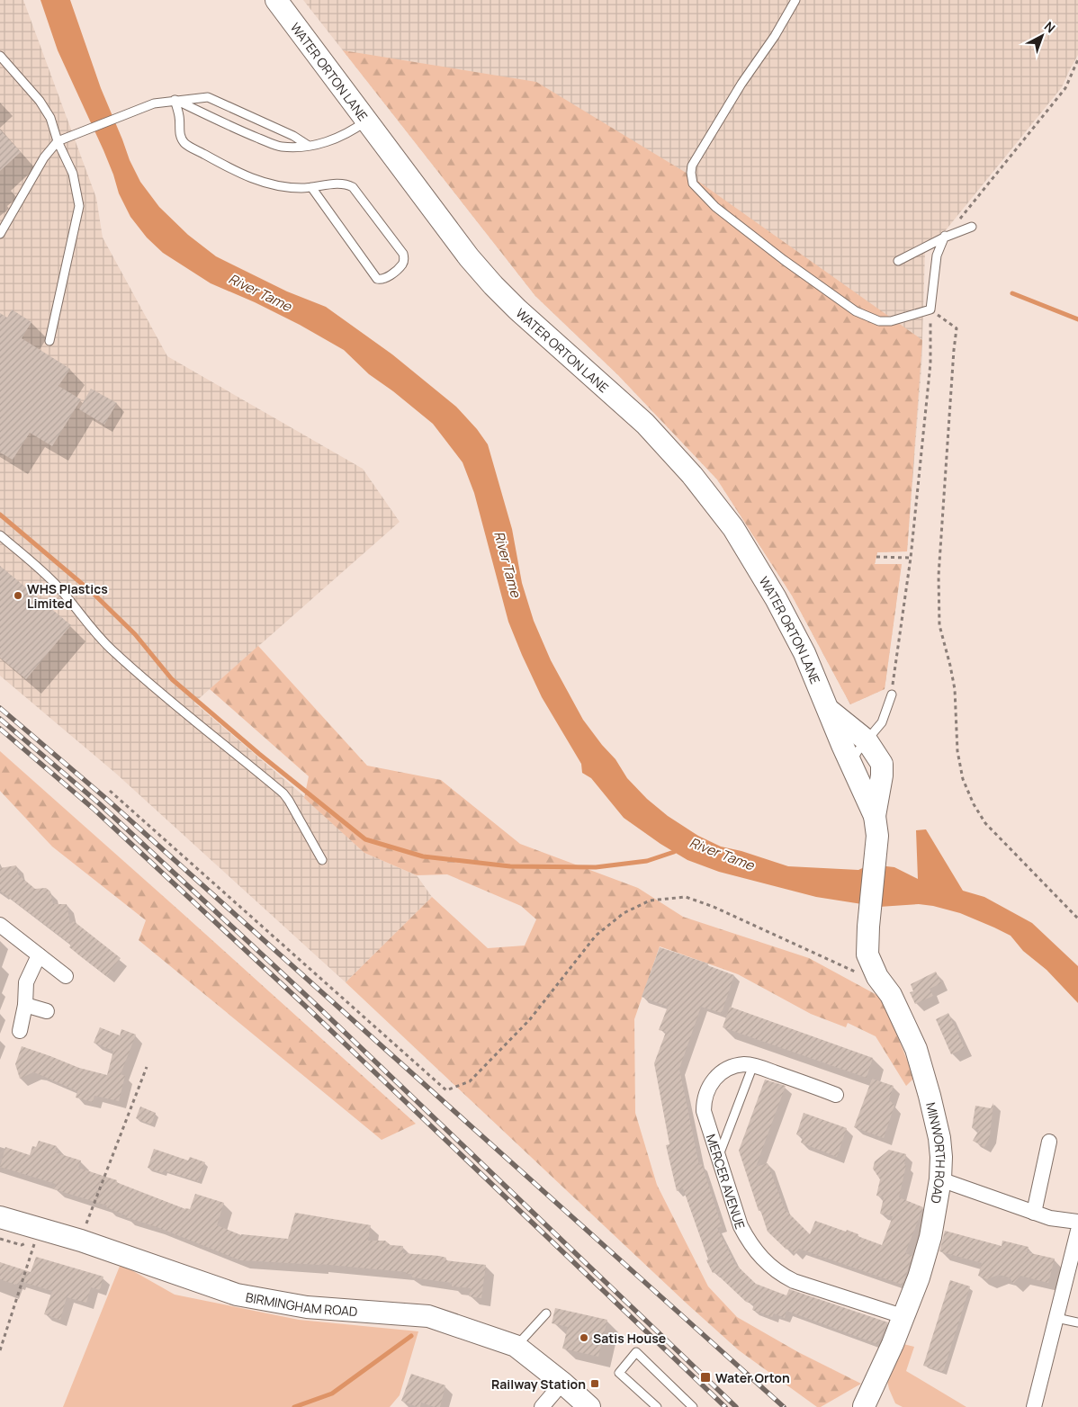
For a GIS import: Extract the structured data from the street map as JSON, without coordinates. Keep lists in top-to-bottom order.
{
  "streets": {
    "street": [
      "WATER ORTON LANE",
      "MINWORTH ROAD",
      "MERCER AVENUE",
      "BIRMINGHAM ROAD"
    ]
  },
  "crossings": [
    ["WATER ORTON LANE", "MINWORTH ROAD"],
    ["MINWORTH ROAD", "MERCER AVENUE"]
  ],
  "water": ["River Tame"],
  "places": {
    "other": ["WHS Plastics Limited", "Satis House"],
    "transit": ["Water Orton", "Railway Station"]
  },
  "north": "top right"
}
